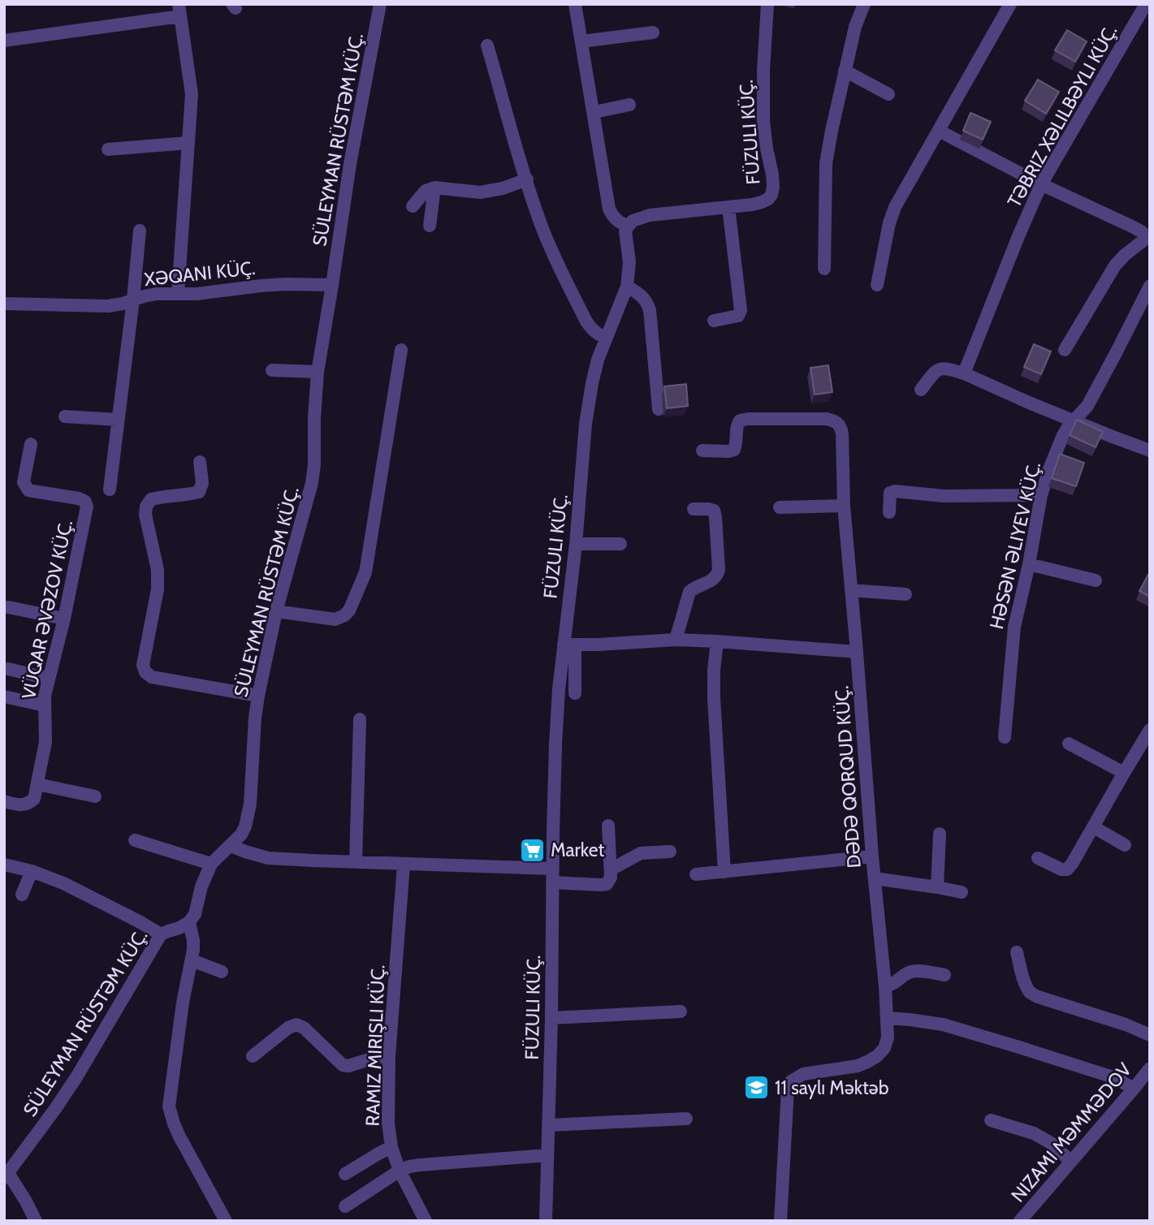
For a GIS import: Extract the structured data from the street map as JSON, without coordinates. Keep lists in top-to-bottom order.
{
  "streets": {
    "street": [
      "TƏBRIZ XƏLILBƏYLI KÜÇ.",
      "FÜZULI KÜÇ.",
      "SÜLEYMAN RÜSTƏM KÜÇ.",
      "XƏQANI KÜÇ.",
      "HƏSƏN ƏLIYEV KÜÇ.",
      "VÜQAR ƏVƏZOV KÜÇ.",
      "DƏDƏ QORQUD KÜÇ.",
      "RAMIZ MIRIŞLI KÜÇ.",
      "NIZAMI MƏMMƏDOV"
    ]
  },
  "crossings": [
    ["SÜLEYMAN RÜSTƏM KÜÇ.", "XƏQANI KÜÇ."]
  ],
  "places": {
    "supermarket": ["Market"],
    "school or university": ["11 saylı Məktəb"]
  }
}
